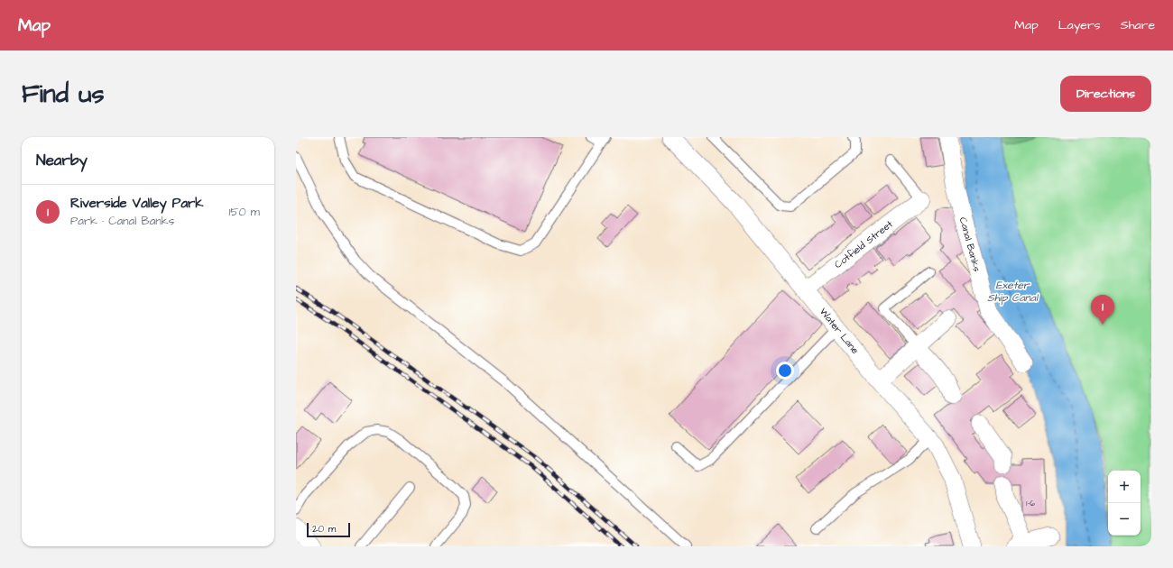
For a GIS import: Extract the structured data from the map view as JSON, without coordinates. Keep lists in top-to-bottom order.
{
  "streets": {
    "street": ["Cotfield Street", "Canal Banks", "Water Lane"]
  },
  "crossings": [
    ["Cotfield Street", "Water Lane"]
  ],
  "water": ["Exeter Ship Canal"],
  "house_numbers": ["1-6"],
  "scale_bar": "20 m",
  "page": {
    "header": "Map",
    "nav": ["Map", "Layers", "Share"],
    "buttons": "Directions",
    "title": "Find us",
    "heading": "Nearby",
    "list": [
      {
        "mark": "1",
        "name": "Riverside Valley Park",
        "note": "Park · Canal Banks",
        "value": "150 m"
      }
    ],
    "pins": "1",
    "map_buttons": ["+", "−"],
    "scale": "20 m"
  }
}
